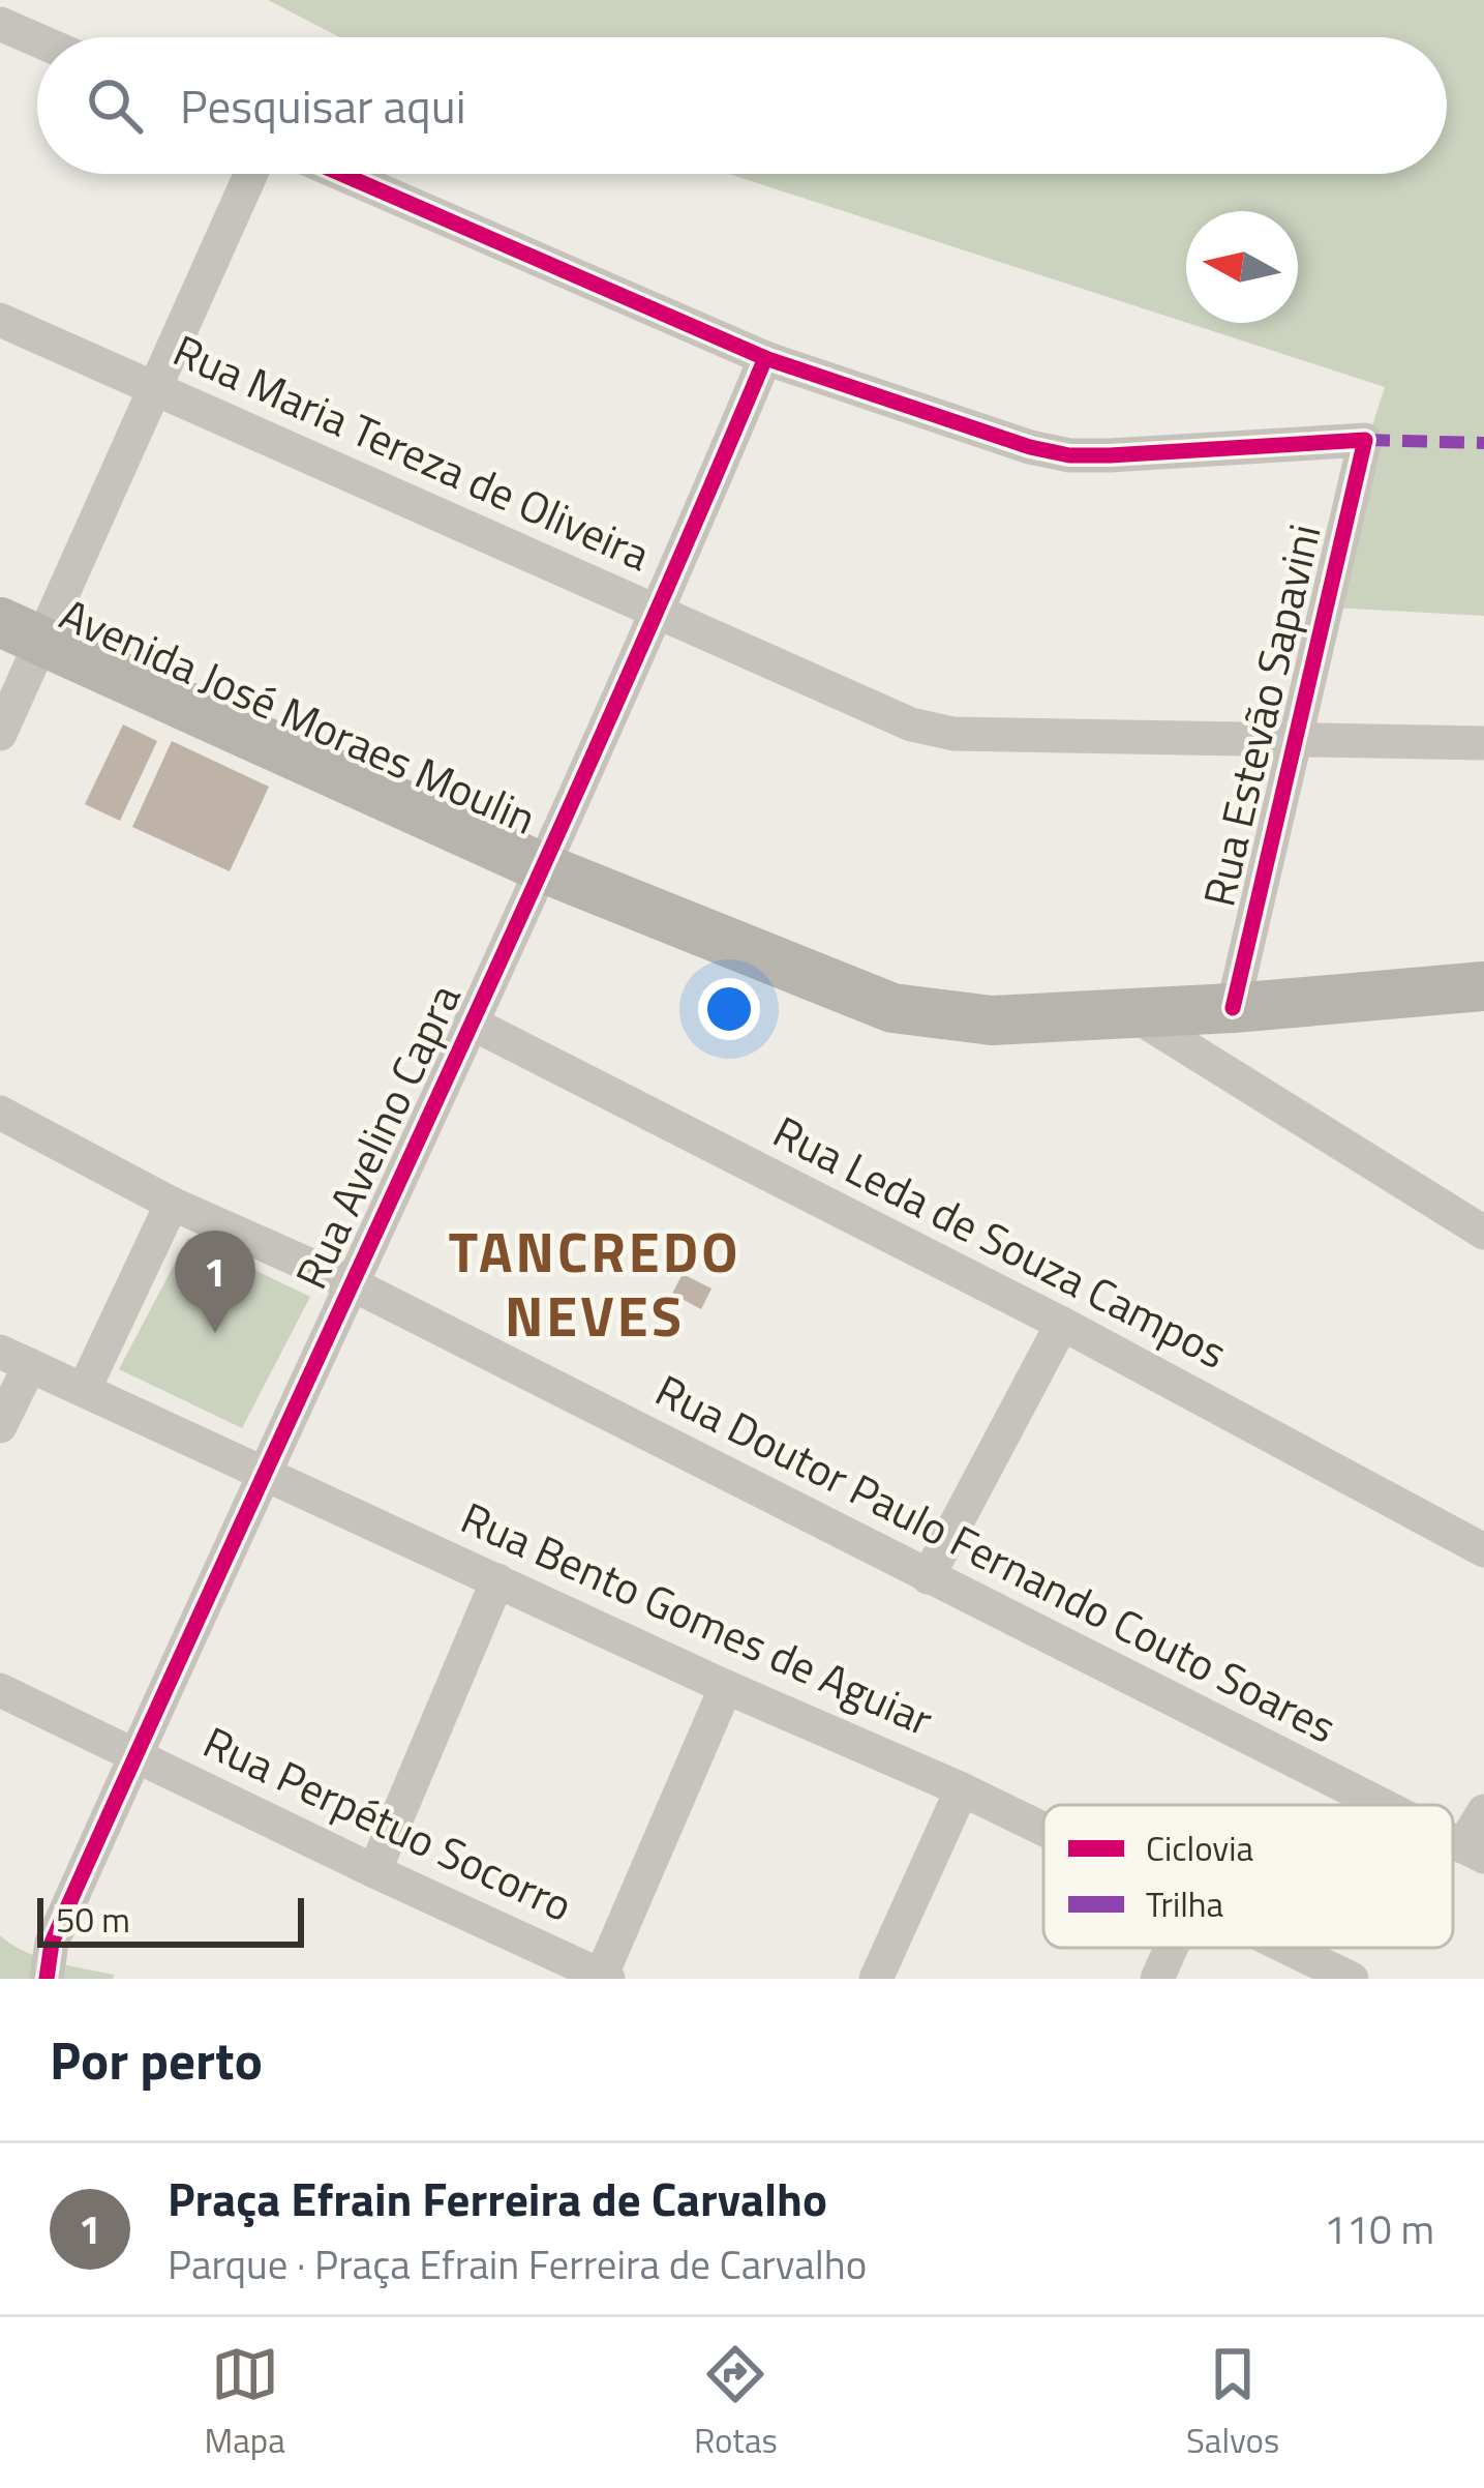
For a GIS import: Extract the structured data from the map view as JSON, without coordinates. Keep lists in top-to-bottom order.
{
  "streets": {
    "main road": ["Avenida José Moraes Moulin"],
    "street": [
      "Rua Maria Tereza de Oliveira",
      "Rua Estevão Sapavini",
      "Rua Avelino Capra",
      "Rua Leda de Souza Campos",
      "Rua Doutor Paulo Fernando Couto Soares",
      "Rua Bento Gomes de Aguiar",
      "Rua Perpétuo Socorro"
    ]
  },
  "crossings": [
    ["Rua Maria Tereza de Oliveira", "Rua Estevão Sapavini"],
    ["Rua Maria Tereza de Oliveira", "Rua Avelino Capra"],
    ["Rua Estevão Sapavini", "Avenida José Moraes Moulin"],
    ["Rua Estevão Sapavini", "Rua Avelino Capra"],
    ["Avenida José Moraes Moulin", "Rua Avelino Capra"],
    ["Rua Avelino Capra", "Rua Leda de Souza Campos"],
    ["Rua Avelino Capra", "Rua Doutor Paulo Fernando Couto Soares"],
    ["Rua Avelino Capra", "Rua Bento Gomes de Aguiar"],
    ["Rua Avelino Capra", "Rua Perpétuo Socorro"]
  ],
  "districts": ["TANCREDO NEVES"],
  "legend": ["Ciclovia", "Trilha"],
  "scale_bar": "50 m",
  "north": "left",
  "page": {
    "search": "Pesquisar aqui",
    "pins": "1",
    "scale": "50 m",
    "heading": "Por perto",
    "list": [
      {
        "mark": "1",
        "name": "Praça Efrain Ferreira de Carvalho",
        "note": "Parque · Praça Efrain Ferreira de Carvalho",
        "value": "110 m"
      }
    ],
    "nav": ["Mapa", "Rotas", "Salvos"]
  }
}
